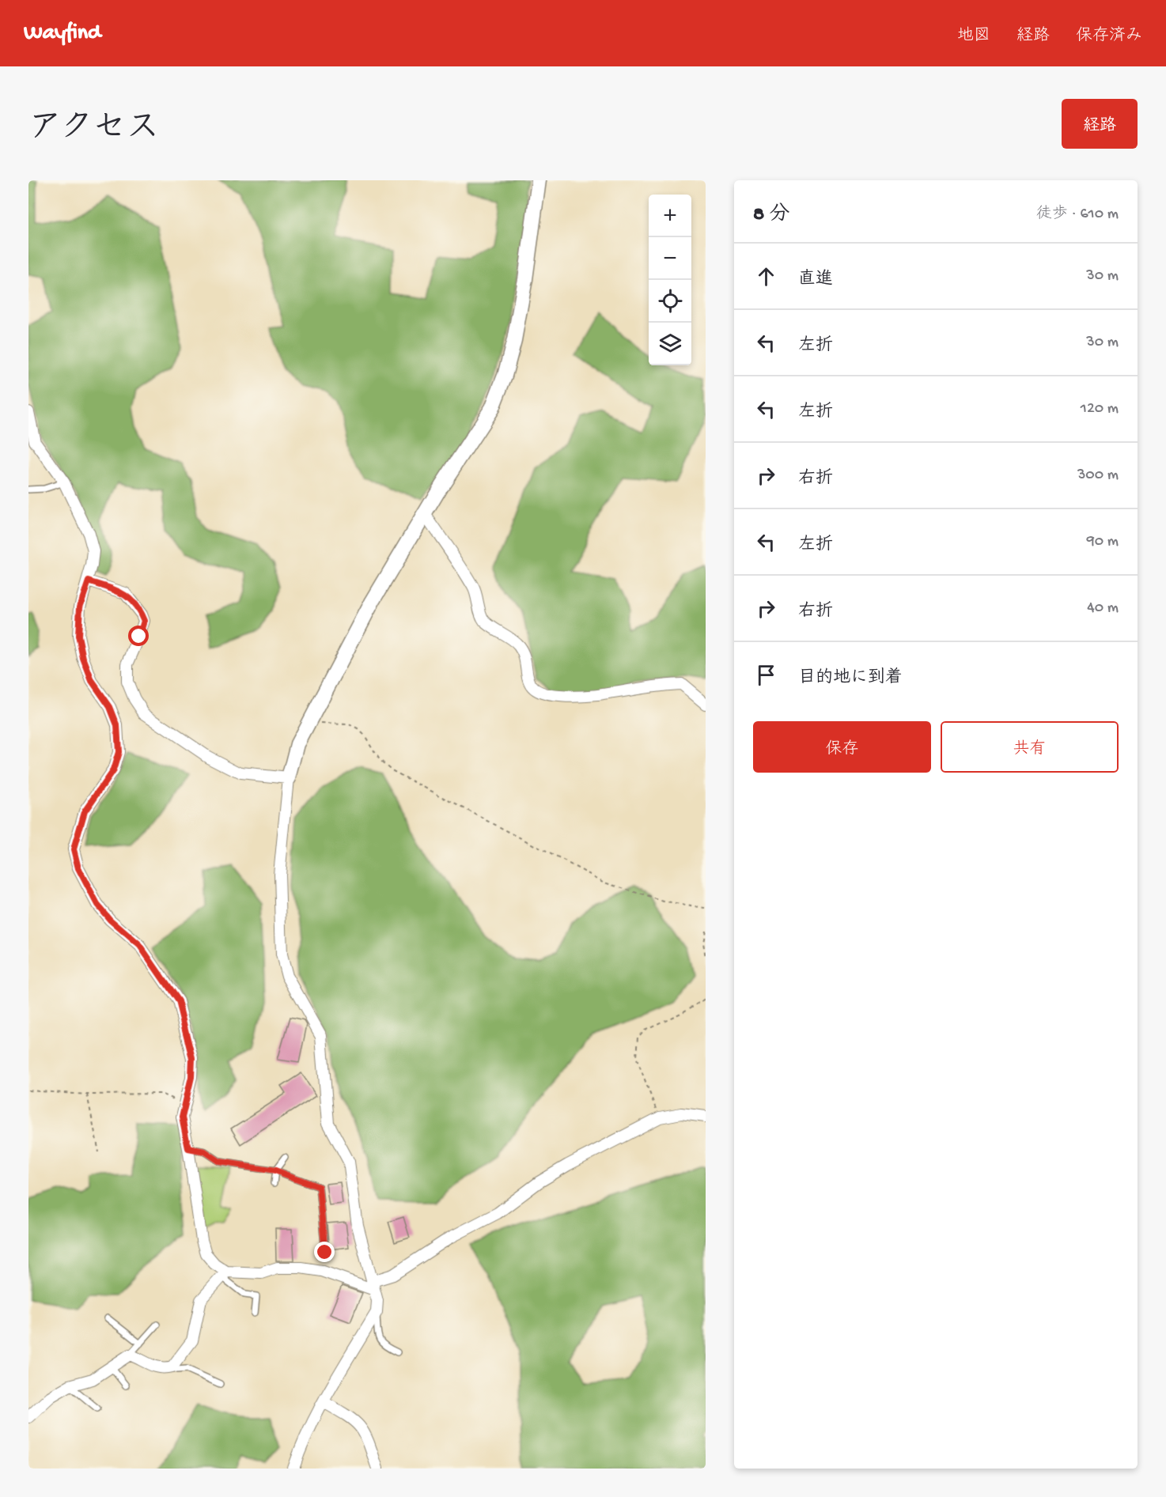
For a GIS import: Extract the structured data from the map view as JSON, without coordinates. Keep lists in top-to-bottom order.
{
  "page": {
    "header": "Wayfind",
    "nav": ["地図", "経路", "保存済み"],
    "title": "アクセス",
    "buttons": [
      "経路",
      ["保存", "共有"]
    ],
    "heading": ["8 分", "徒歩 · 610 m"],
    "map_buttons": ["+", "−"],
    "list": [
      ["直進", "30 m"],
      ["左折", "30 m"],
      ["左折", "120 m"],
      ["右折", "300 m"],
      ["左折", "90 m"],
      ["右折", "40 m"],
      "目的地に到着"
    ]
  }
}
